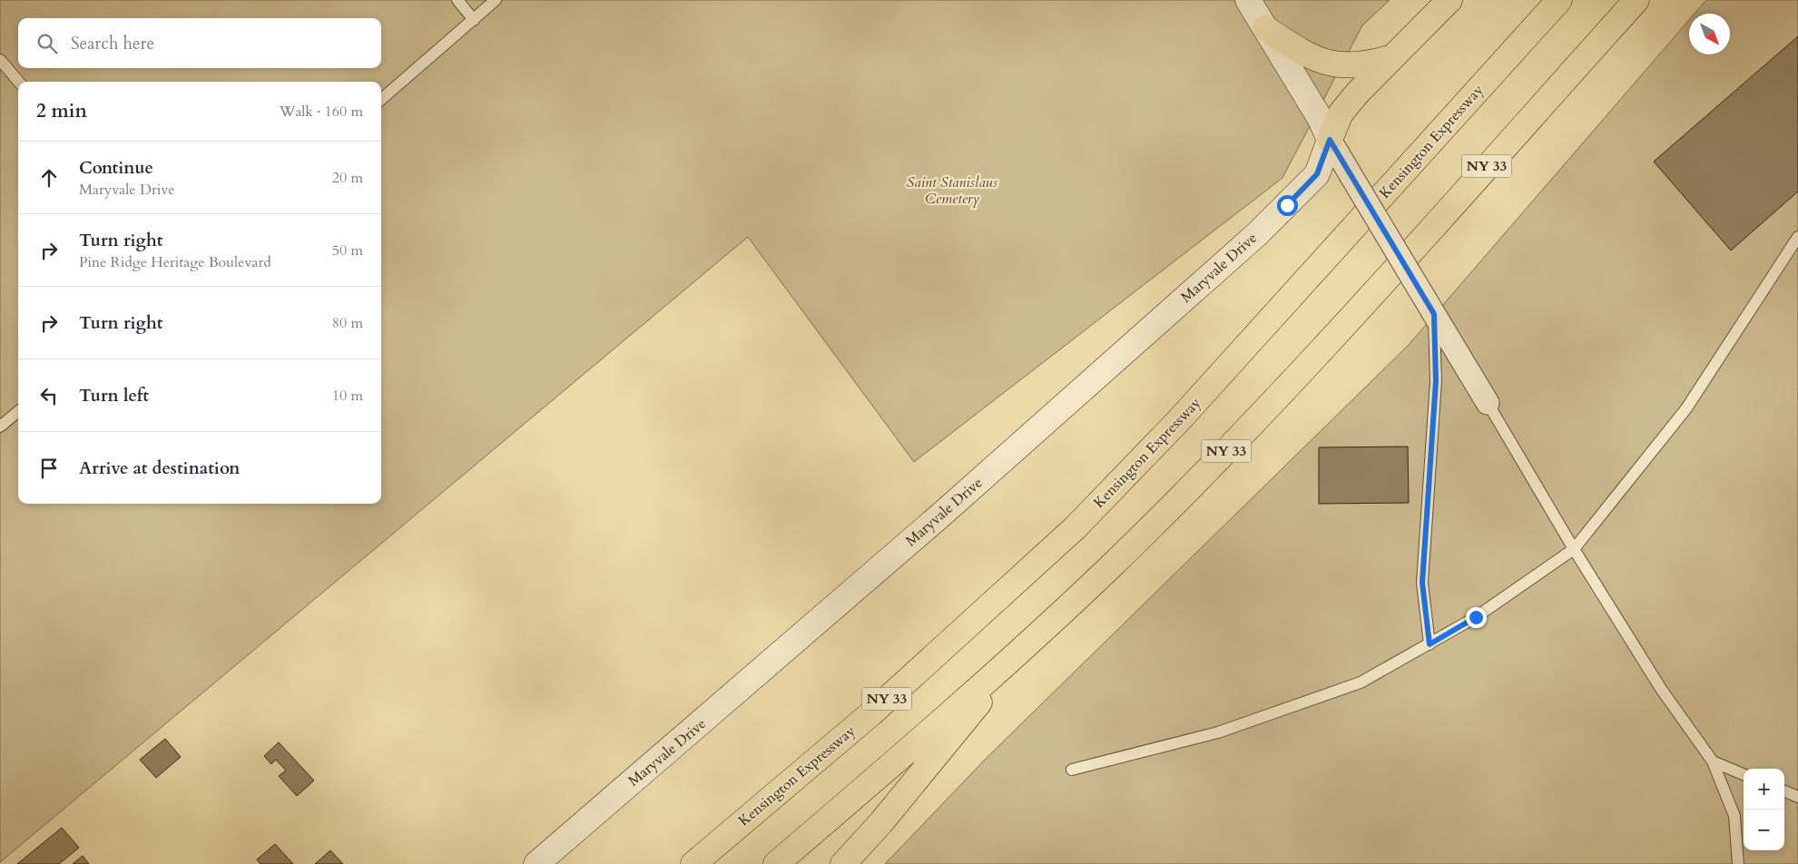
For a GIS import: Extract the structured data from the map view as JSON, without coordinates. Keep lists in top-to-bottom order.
{
  "streets": {
    "highway": ["Kensington Expressway", "NY 33"],
    "street": ["Maryvale Drive"]
  },
  "parks": ["Saint Stanislaus Cemetery"],
  "north": "bottom right",
  "page": {
    "search": "Search here",
    "heading": ["2 min", "Walk · 160 m"],
    "list": [
      ["Continue", "Maryvale Drive", "20 m"],
      ["Turn right", "Pine Ridge Heritage Boulevard", "50 m"],
      ["Turn right", "80 m"],
      ["Turn left", "10 m"],
      "Arrive at destination"
    ],
    "map_buttons": ["+", "−"]
  }
}
